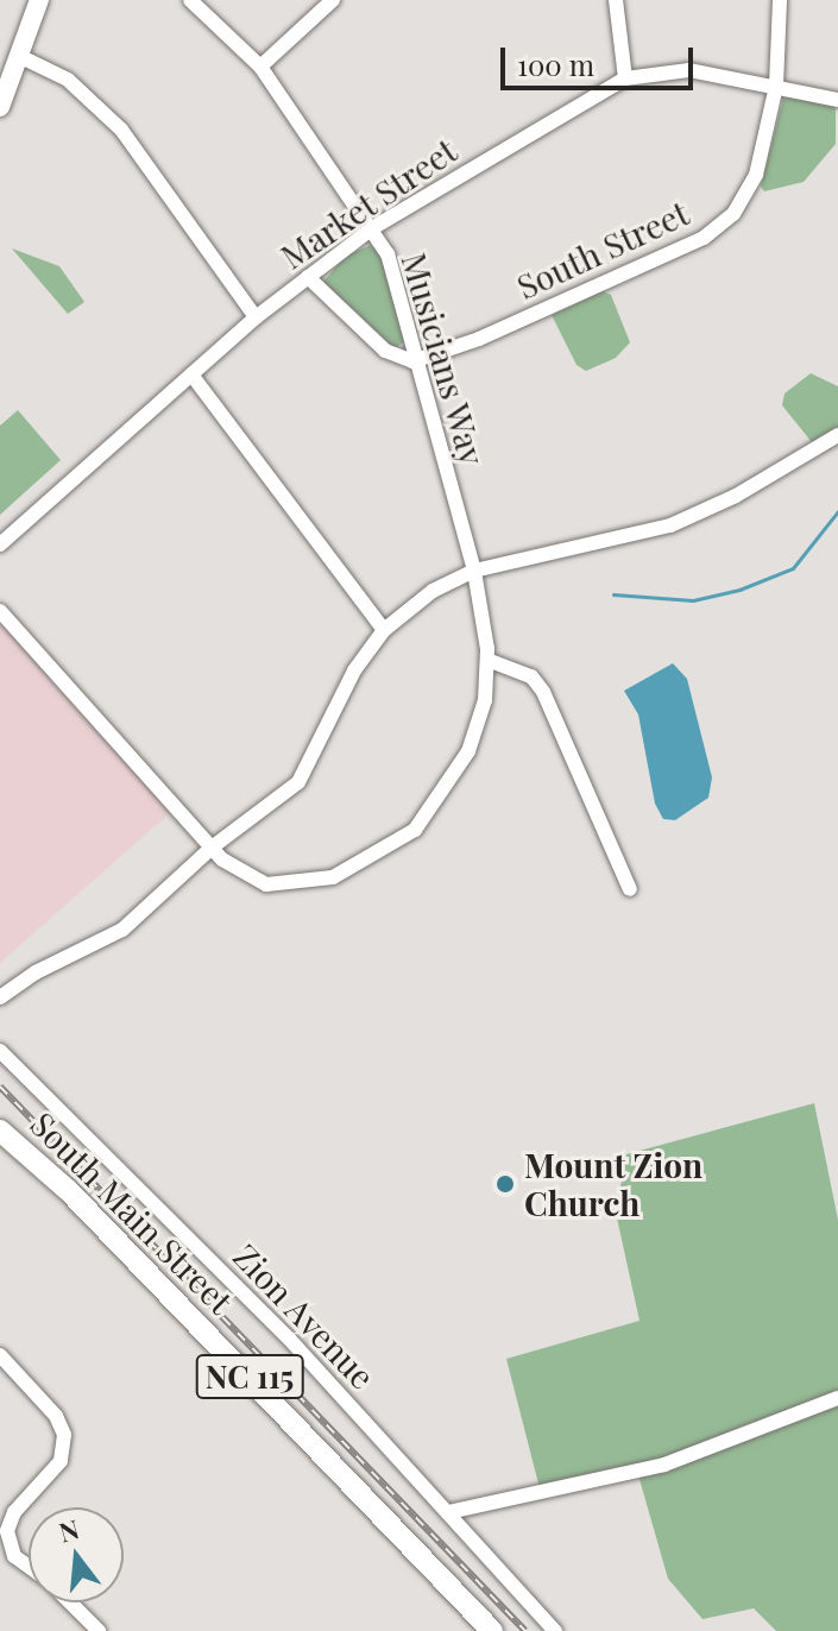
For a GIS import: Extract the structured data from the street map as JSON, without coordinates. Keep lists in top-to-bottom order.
{
  "streets": {
    "main road": ["South Main Street", "NC 115"],
    "street": [
      "Market Street",
      "South Street",
      "Musicians Way",
      "Zion Avenue"
    ]
  },
  "crossings": [
    ["Market Street", "South Street"],
    ["Market Street", "Musicians Way"],
    ["South Street", "Musicians Way"]
  ],
  "places": ["Mount Zion Church"],
  "scale_bar": "100 m",
  "north": "top"
}
